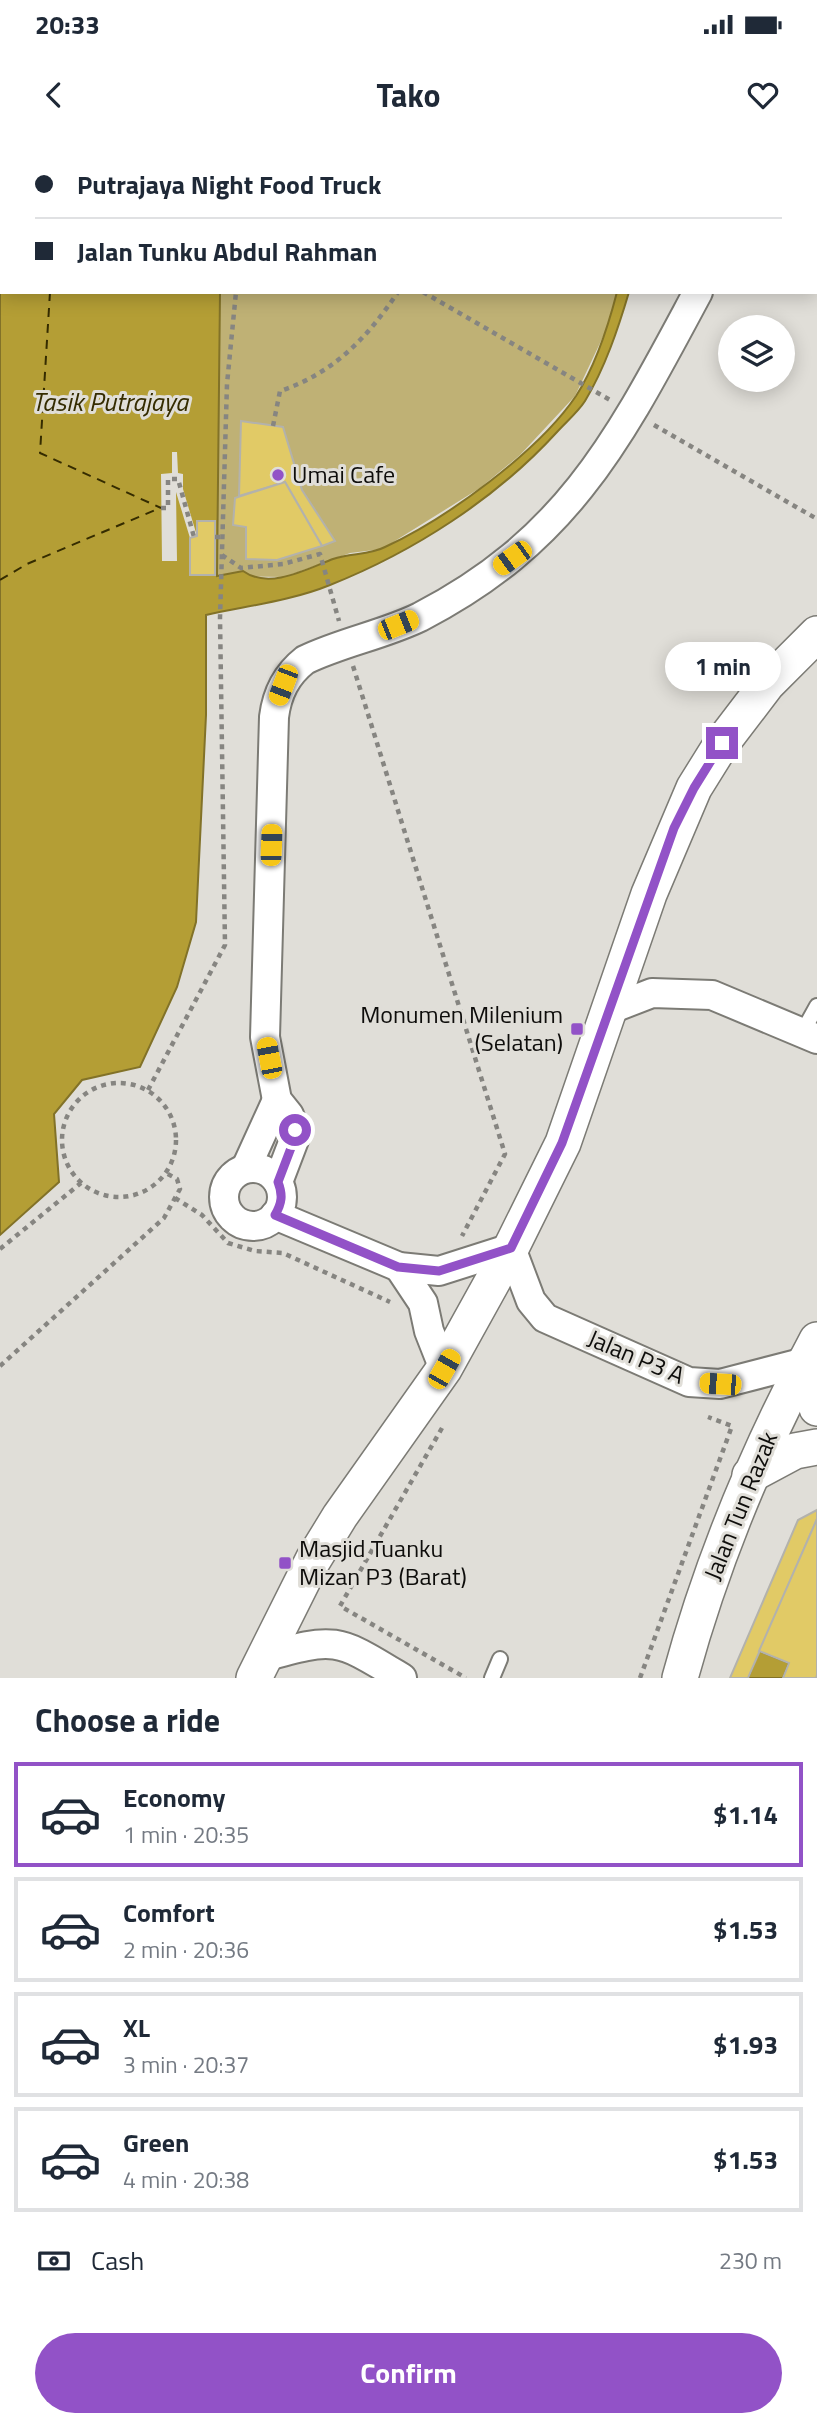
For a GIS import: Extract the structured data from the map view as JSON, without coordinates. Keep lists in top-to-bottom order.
{
  "streets": {
    "street": ["Jalan P3 A", "Jalan Tun Razak"]
  },
  "crossings": [
    ["Jalan P3 A", "Jalan Tun Razak"]
  ],
  "water": ["Tasik Putrajaya"],
  "places": {
    "other": ["Umai Cafe"],
    "transit": ["Monumen Milenium (Selatan)", "Masjid Tuanku Mizan P3 (Barat)"]
  },
  "page": {
    "status": "20:33",
    "header": "Tako",
    "banner": ["Putrajaya Night Food Truck", "Jalan Tunku Abdul Rahman"],
    "bubble": "1 min",
    "heading": "Choose a ride",
    "list": [
      {
        "name": "Economy",
        "note": "1 min · 20:35",
        "value": "$1.14"
      },
      {
        "name": "Comfort",
        "note": "2 min · 20:36",
        "value": "$1.53"
      },
      {
        "name": "XL",
        "note": "3 min · 20:37",
        "value": "$1.93"
      },
      {
        "name": "Green",
        "note": "4 min · 20:38",
        "value": "$1.53"
      }
    ],
    "pay": ["Cash", "230 m"],
    "buttons": "Confirm"
  }
}
